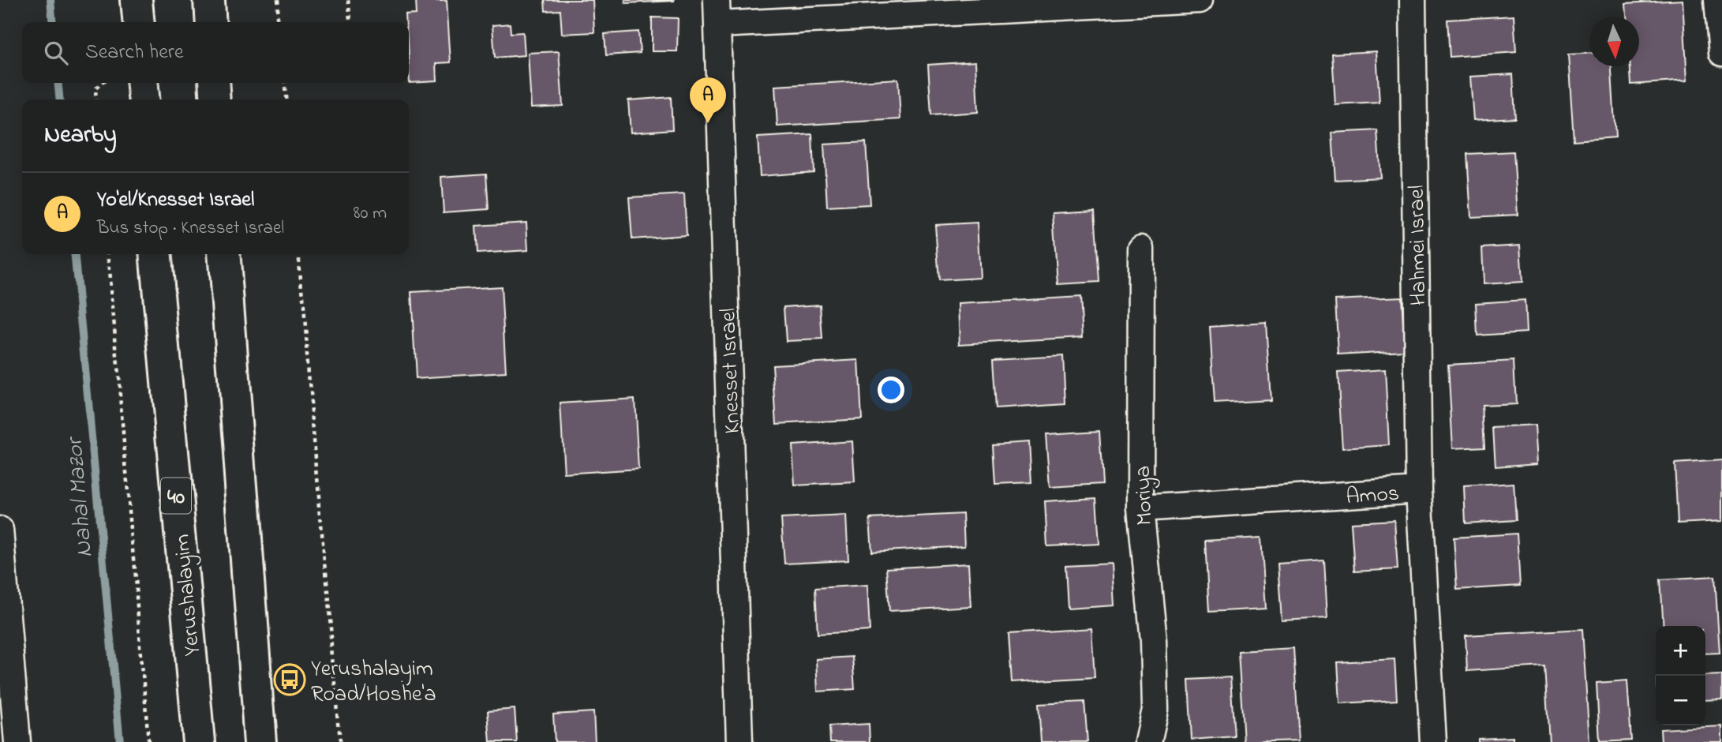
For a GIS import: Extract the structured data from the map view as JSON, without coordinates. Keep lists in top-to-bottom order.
{
  "streets": {
    "highway": ["40", "Yerushalayim"],
    "street": [
      "Hahmei Israel",
      "Knesset Israel",
      "Amos",
      "Moriya"
    ]
  },
  "crossings": [
    ["Hahmei Israel", "Amos"],
    ["Amos", "Moriya"]
  ],
  "water": ["Nahal Mazor"],
  "places": {
    "bus stop": ["Yerushalayim Road/Hoshe'a"]
  },
  "north": "bottom",
  "page": {
    "search": "Search here",
    "pins": "A",
    "heading": "Nearby",
    "list": [
      {
        "mark": "A",
        "name": "Yo'el/Knesset Israel",
        "note": "Bus stop · Knesset Israel",
        "value": "80 m"
      }
    ],
    "map_buttons": ["+", "−"]
  }
}
